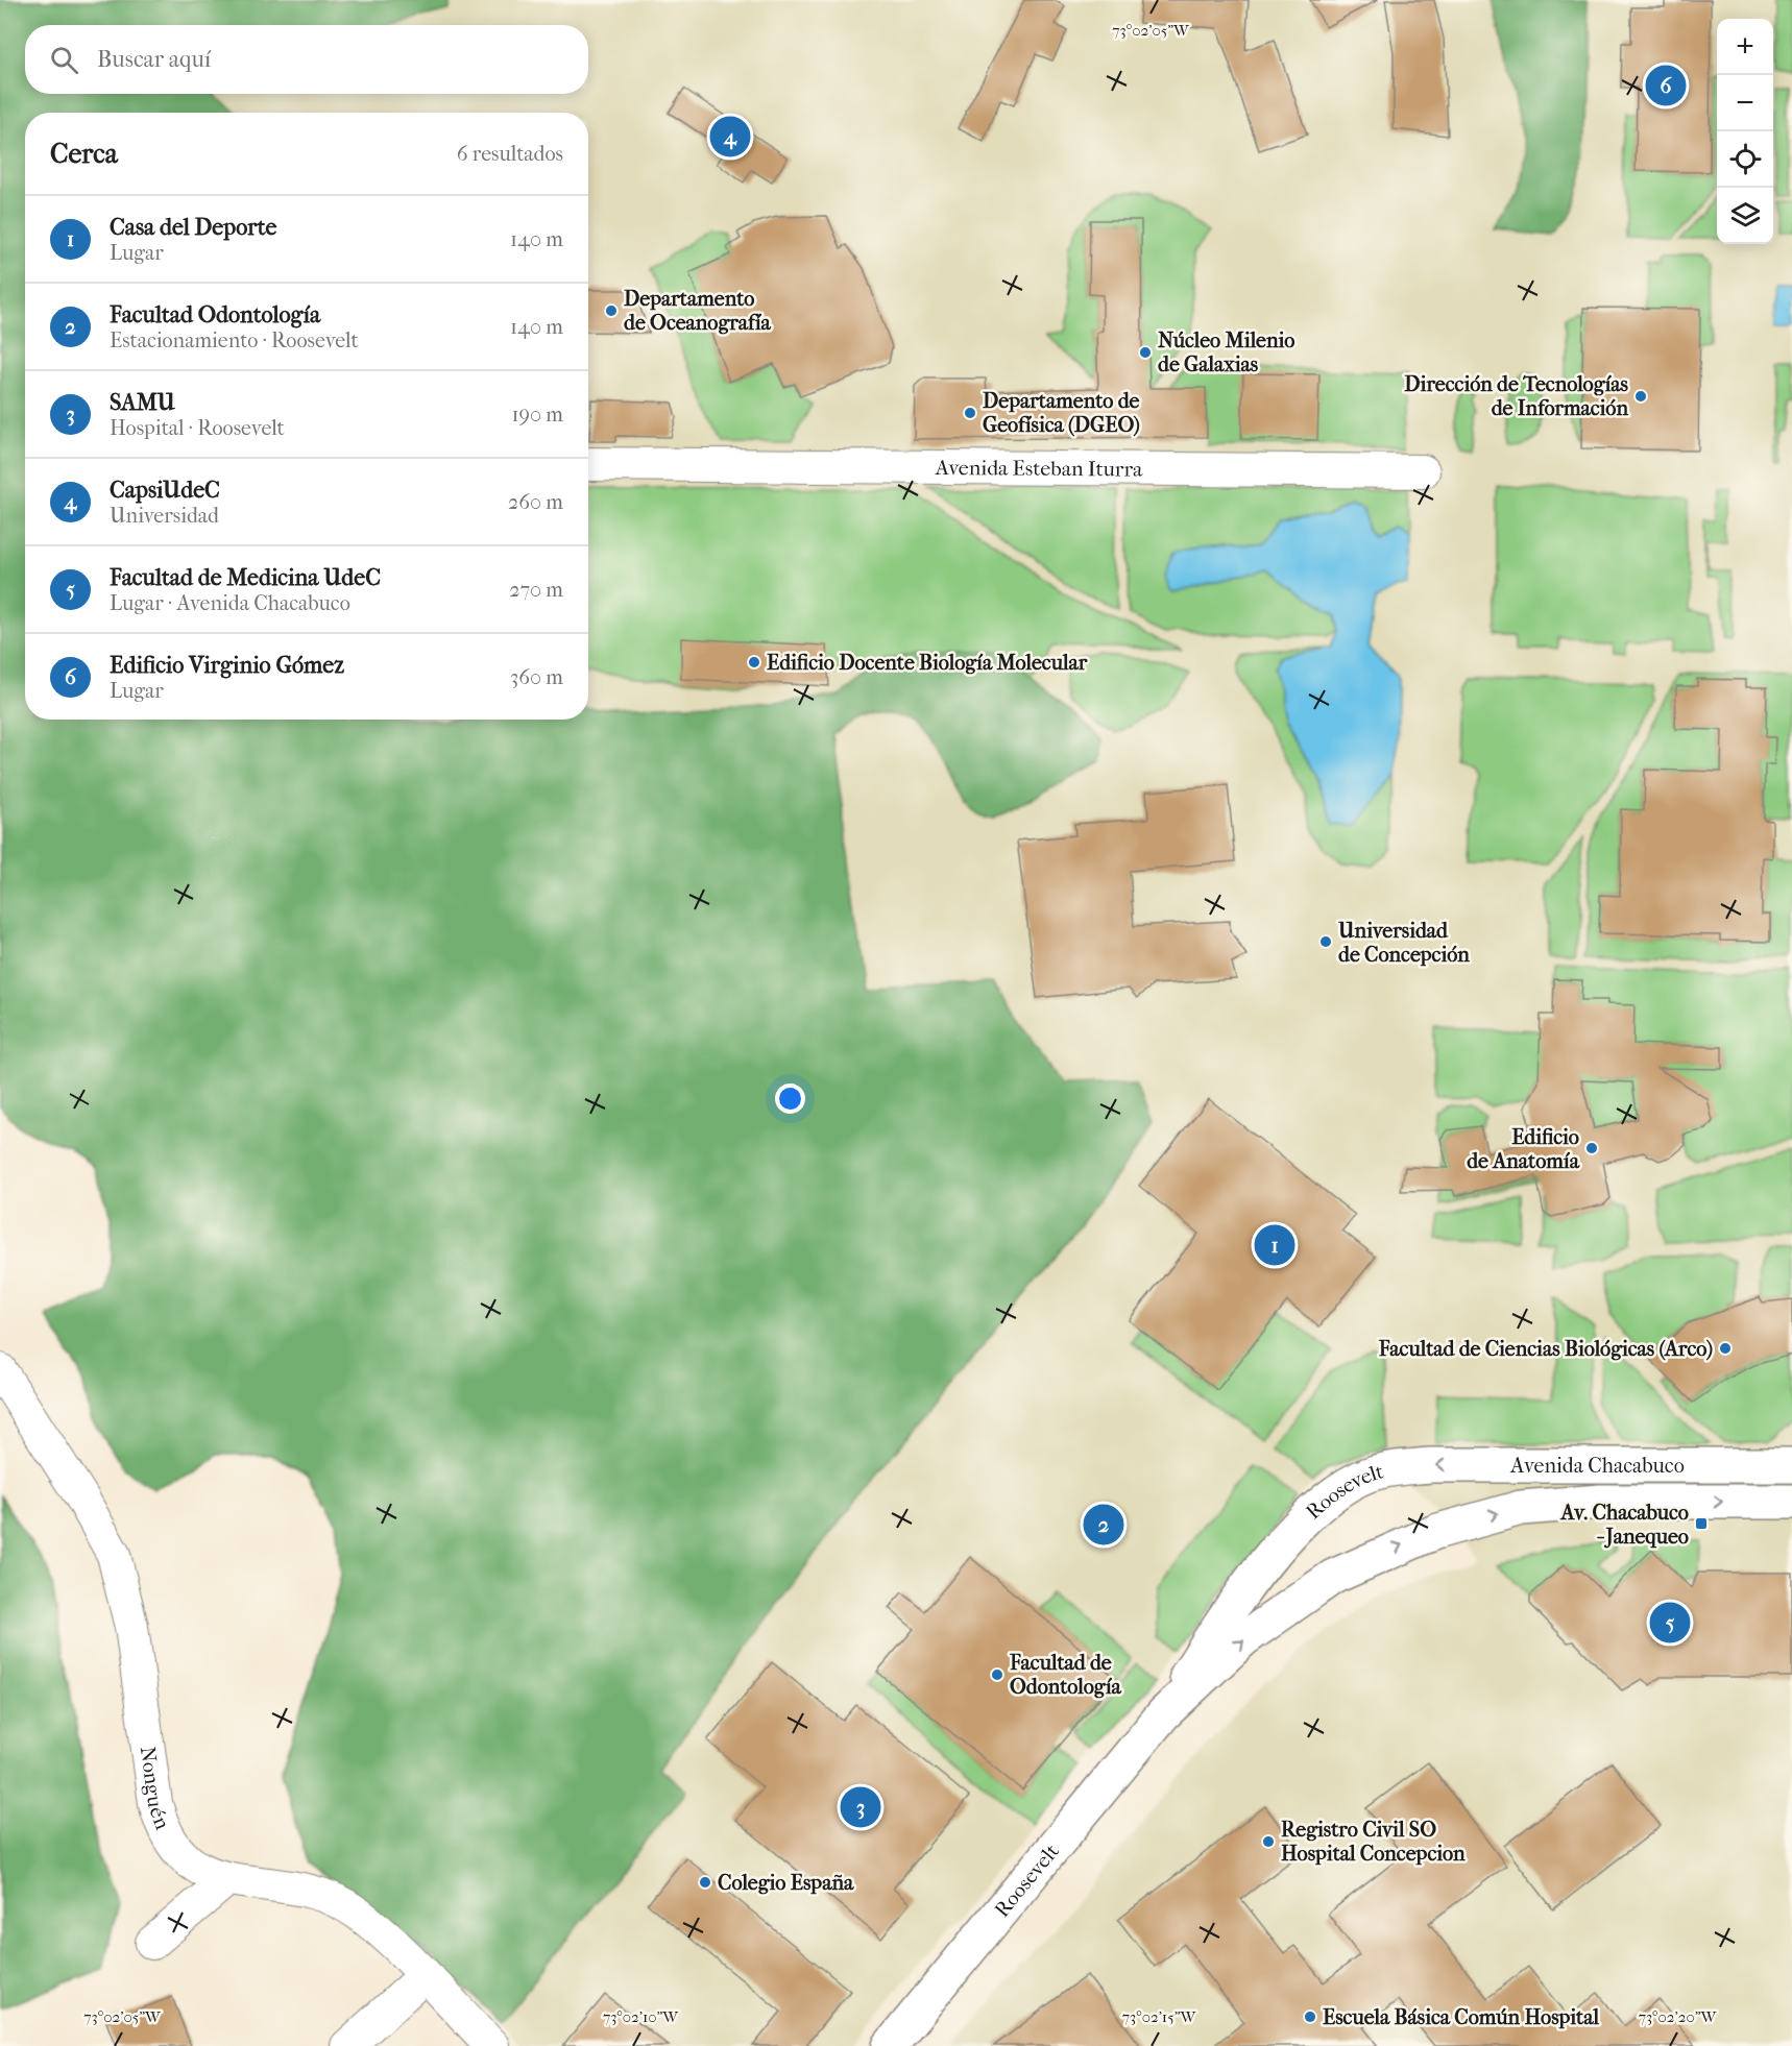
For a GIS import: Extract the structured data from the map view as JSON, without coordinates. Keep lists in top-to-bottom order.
{
  "streets": {
    "main road": ["Avenida Chacabuco", "Roosevelt"],
    "street": ["Avenida Esteban Iturra", "Nonguén"]
  },
  "crossings": [
    ["Avenida Chacabuco", "Roosevelt"]
  ],
  "places": {
    "other": [
      "Departamento de Oceanografía",
      "Núcleo Milenio de Galaxias",
      "Dirección de Tecnologías de Información",
      "Departamento de Geofísica (DGEO)",
      "Edificio Docente Biología Molecular",
      "Universidad de Concepción",
      "Edificio de Anatomía",
      "Facultad de Ciencias Biológicas (Arco)",
      "Facultad de Odontología",
      "Registro Civil SO Hospital Concepcion",
      "Colegio España",
      "Escuela Básica Común Hospital"
    ],
    "transit": ["Av. Chacabuco - Janequeo"]
  },
  "page": {
    "map_buttons": ["+", "−"],
    "search": "Buscar aquí",
    "pins": [
      "6",
      "4",
      "1",
      "2",
      "5",
      "3"
    ],
    "heading": ["Cerca", "6 resultados"],
    "list": [
      {
        "mark": "1",
        "name": "Casa del Deporte",
        "note": "Lugar",
        "value": "140 m"
      },
      {
        "mark": "2",
        "name": "Facultad Odontología",
        "note": "Estacionamiento · Roosevelt",
        "value": "140 m"
      },
      {
        "mark": "3",
        "name": "SAMU",
        "note": "Hospital · Roosevelt",
        "value": "190 m"
      },
      {
        "mark": "4",
        "name": "CapsiUdeC",
        "note": "Universidad",
        "value": "260 m"
      },
      {
        "mark": "5",
        "name": "Facultad de Medicina UdeC",
        "note": "Lugar · Avenida Chacabuco",
        "value": "270 m"
      },
      {
        "mark": "6",
        "name": "Edificio Virginio Gómez",
        "note": "Lugar",
        "value": "360 m"
      }
    ]
  },
  "coordinates": [
    "73°02'05\"W",
    "73°02'10\"W",
    "73°02'15\"W",
    "73°02'20\"W"
  ]
}
